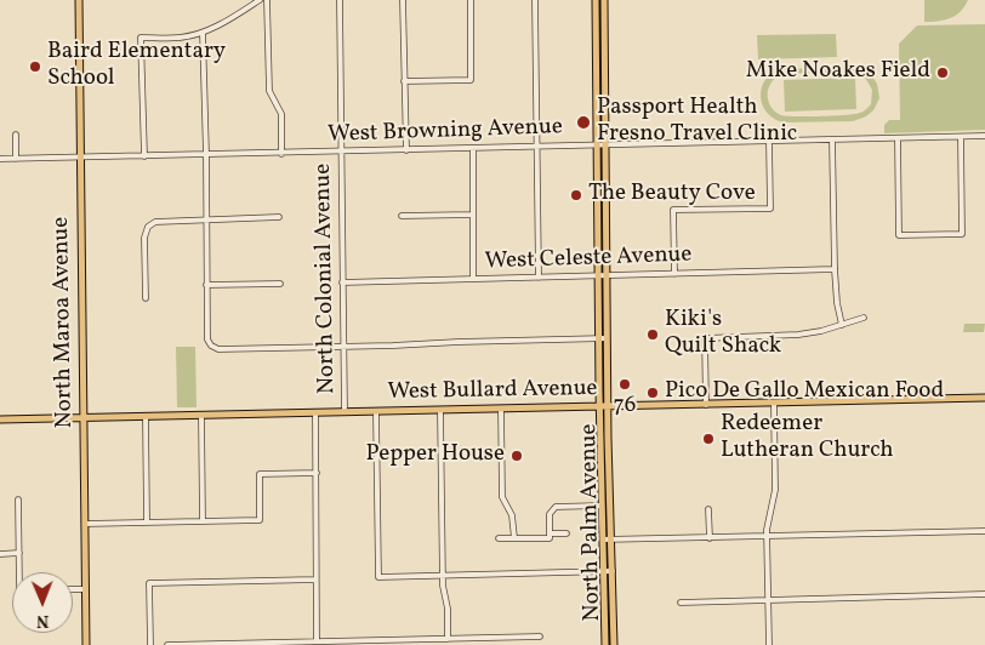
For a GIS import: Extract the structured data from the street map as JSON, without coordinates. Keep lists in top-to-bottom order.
{
  "streets": {
    "main road": ["North Maroa Avenue", "West Bullard Avenue", "North Palm Avenue"],
    "street": ["West Browning Avenue", "West Celeste Avenue", "North Colonial Avenue"]
  },
  "crossings": [
    ["West Browning Avenue", "North Colonial Avenue"],
    ["West Browning Avenue", "North Maroa Avenue"],
    ["West Browning Avenue", "North Palm Avenue"],
    ["West Celeste Avenue", "North Colonial Avenue"],
    ["West Celeste Avenue", "North Palm Avenue"],
    ["North Colonial Avenue", "West Bullard Avenue"],
    ["North Maroa Avenue", "West Bullard Avenue"],
    ["West Bullard Avenue", "North Palm Avenue"]
  ],
  "places": [
    "Baird Elementary School",
    "Mike Noakes Field",
    "Passport Health Fresno Travel Clinic",
    "The Beauty Cove",
    "Kiki's Quilt Shack",
    "76",
    "Pico De Gallo Mexican Food",
    "Redeemer Lutheran Church",
    "Pepper House"
  ],
  "north": "bottom"
}
